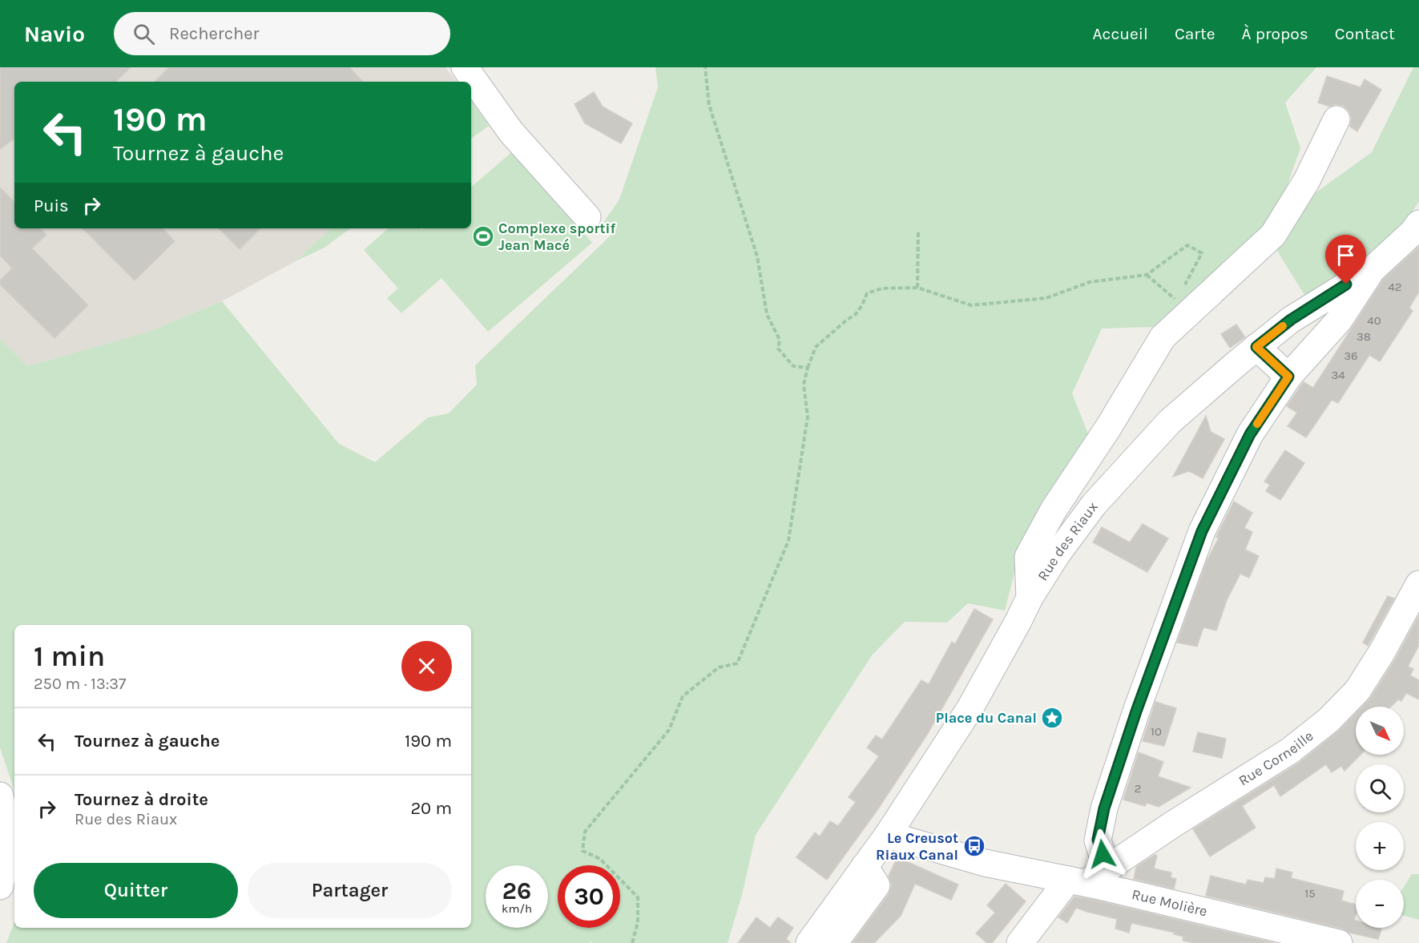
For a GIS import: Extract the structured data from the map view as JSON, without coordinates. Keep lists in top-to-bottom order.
{
  "streets": {
    "street": ["Rue des Riaux", "Rue Corneille", "Rue Molière"]
  },
  "crossings": [
    ["Rue des Riaux", "Rue Molière"],
    ["Rue Corneille", "Rue Molière"]
  ],
  "places": {
    "sports": ["Complexe sportif Jean Macé"],
    "place": ["Place du Canal"],
    "bus stop": ["Le Creusot Riaux Canal"]
  },
  "house_numbers": [
    "42",
    "40",
    "38",
    "36",
    "34",
    "10",
    "2",
    "15"
  ],
  "north": "bottom right",
  "page": {
    "header": "Navio",
    "search": "Rechercher",
    "nav": [
      "Accueil",
      "Carte",
      "À propos",
      "Contact"
    ],
    "turn": ["190 m", "Tournez à gauche"],
    "then": "Puis",
    "heading": ["1 min", "250 m · 13:37"],
    "map_buttons": ["+", "−"],
    "list": [
      {
        "name": "Tournez à gauche",
        "value": "190 m"
      },
      {
        "name": "Tournez à droite",
        "note": "Rue des Riaux",
        "value": "20 m"
      }
    ],
    "buttons": ["Quitter", "Partager"],
    "speed": "26 km/h",
    "limit": "30"
  }
}
